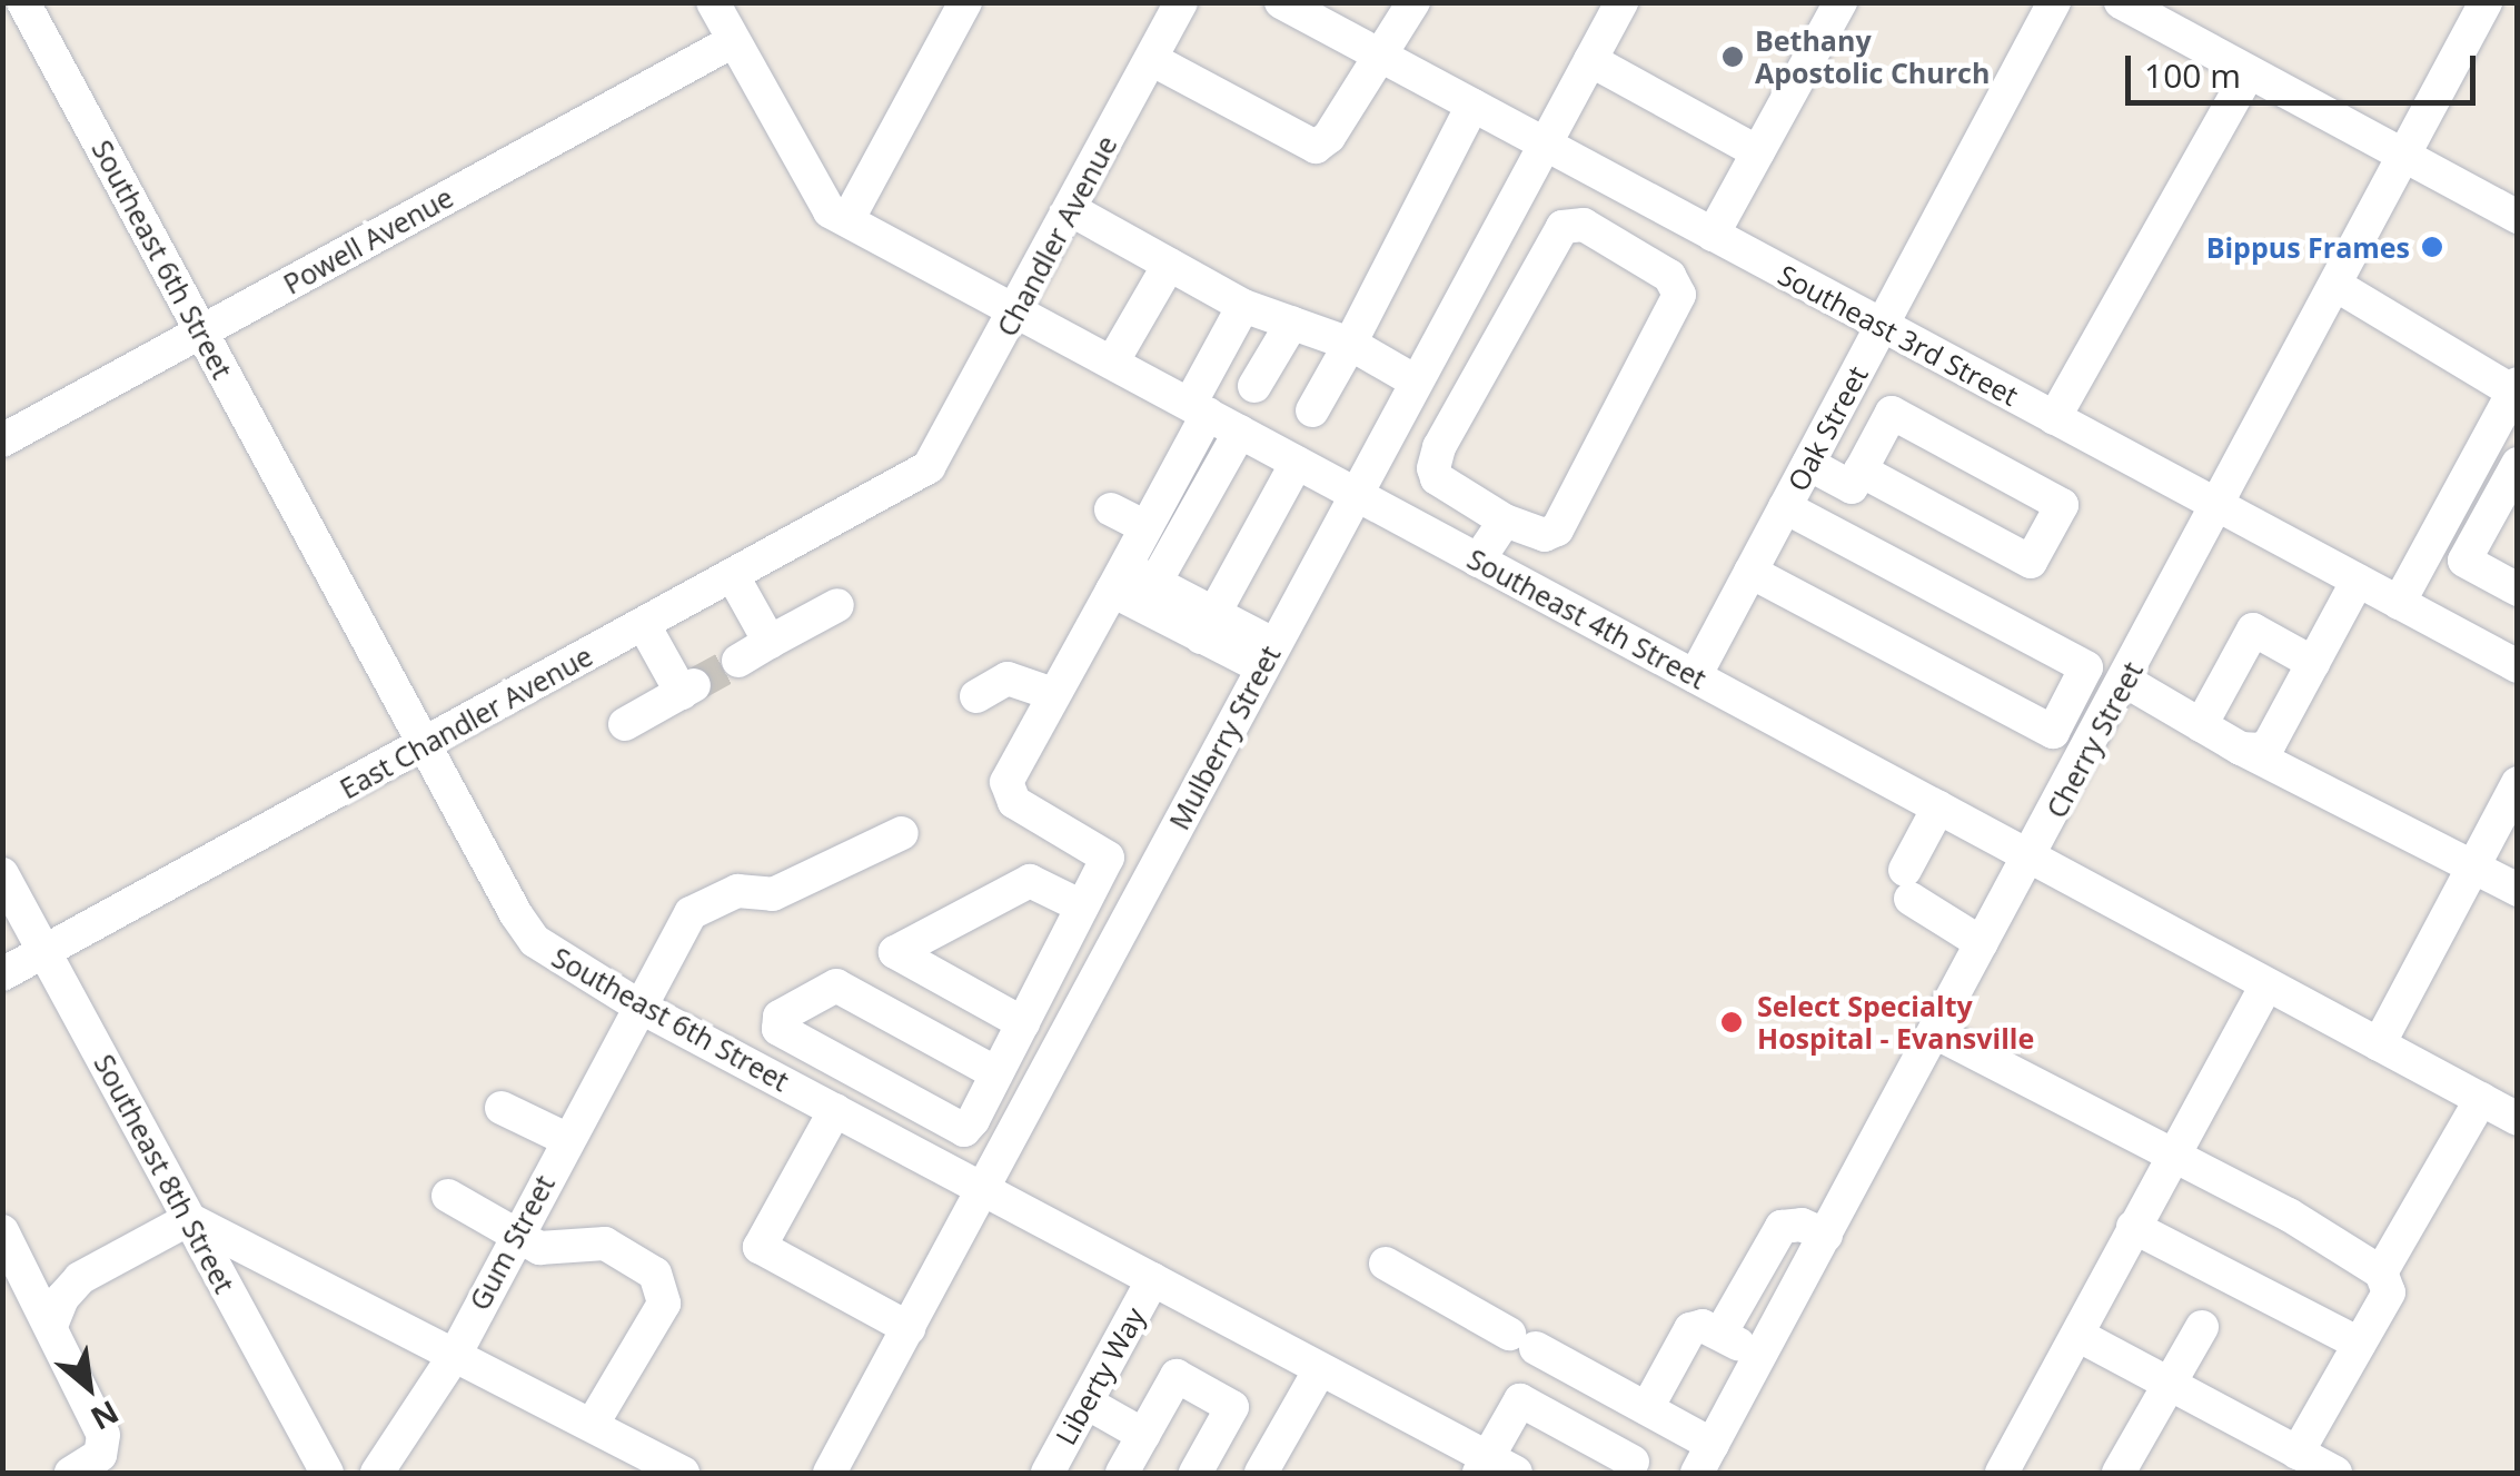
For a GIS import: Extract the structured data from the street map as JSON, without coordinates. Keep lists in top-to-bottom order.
{
  "streets": {
    "street": [
      "Chandler Avenue",
      "Powell Avenue",
      "Southeast 6th Street",
      "Southeast 3rd Street",
      "Oak Street",
      "Southeast 4th Street",
      "East Chandler Avenue",
      "Mulberry Street",
      "Cherry Street",
      "Southeast 8th Street",
      "Gum Street",
      "Liberty Way"
    ]
  },
  "crossings": [
    ["Chandler Avenue", "Southeast 4th Street"],
    ["Chandler Avenue", "East Chandler Avenue"],
    ["Powell Avenue", "Southeast 6th Street"],
    ["Powell Avenue", "Southeast 4th Street"],
    ["Southeast 6th Street", "East Chandler Avenue"],
    ["Southeast 6th Street", "Mulberry Street"],
    ["Southeast 6th Street", "Gum Street"],
    ["Southeast 6th Street", "Liberty Way"],
    ["Southeast 3rd Street", "Oak Street"],
    ["Southeast 3rd Street", "Mulberry Street"],
    ["Southeast 3rd Street", "Cherry Street"],
    ["Oak Street", "Southeast 4th Street"],
    ["Southeast 4th Street", "Mulberry Street"],
    ["Southeast 4th Street", "Cherry Street"],
    ["East Chandler Avenue", "Southeast 8th Street"]
  ],
  "places": ["Bethany Apostolic Church", "Bippus Frames", "Select Specialty Hospital - Evansville"],
  "scale_bar": "100 m",
  "north": "bottom right"
}
